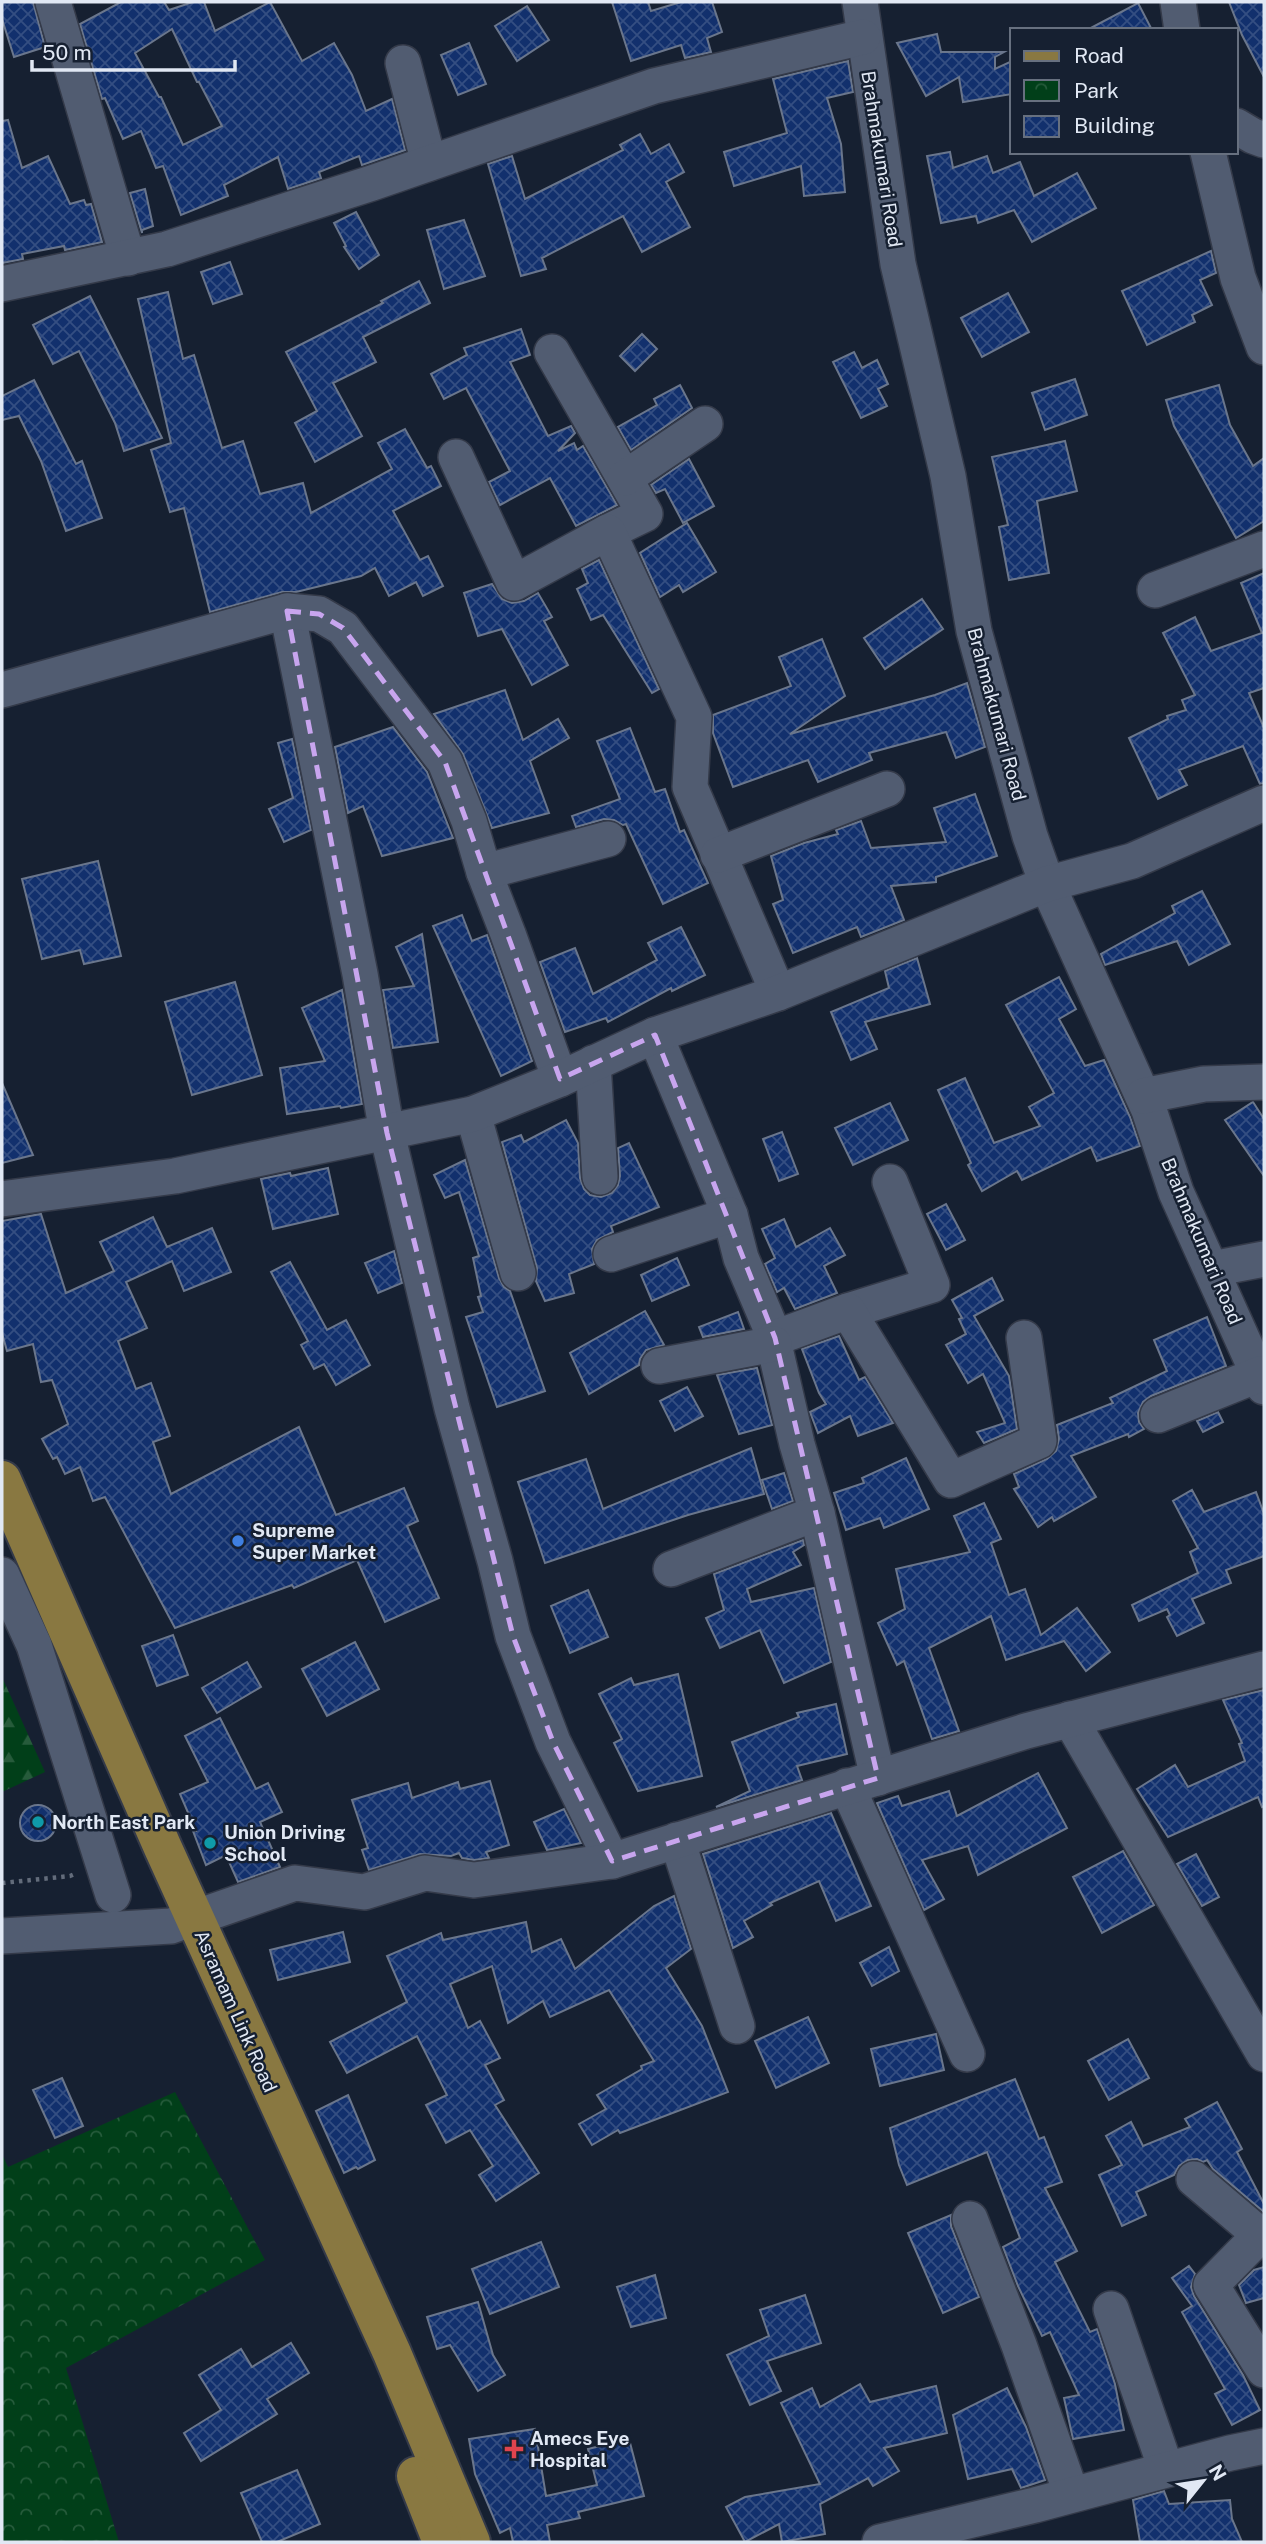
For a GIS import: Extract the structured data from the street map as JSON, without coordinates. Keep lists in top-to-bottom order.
{
  "streets": {
    "main road": ["Asramam Link Road"],
    "street": ["Brahmakumari Road"]
  },
  "places": {
    "other": ["Supreme Super Market", "North East Park", "Union Driving School"],
    "health": ["Amecs Eye Hospital"]
  },
  "legend": ["Road", "Park", "Building"],
  "scale_bar": "50 m",
  "north": "top right"
}
